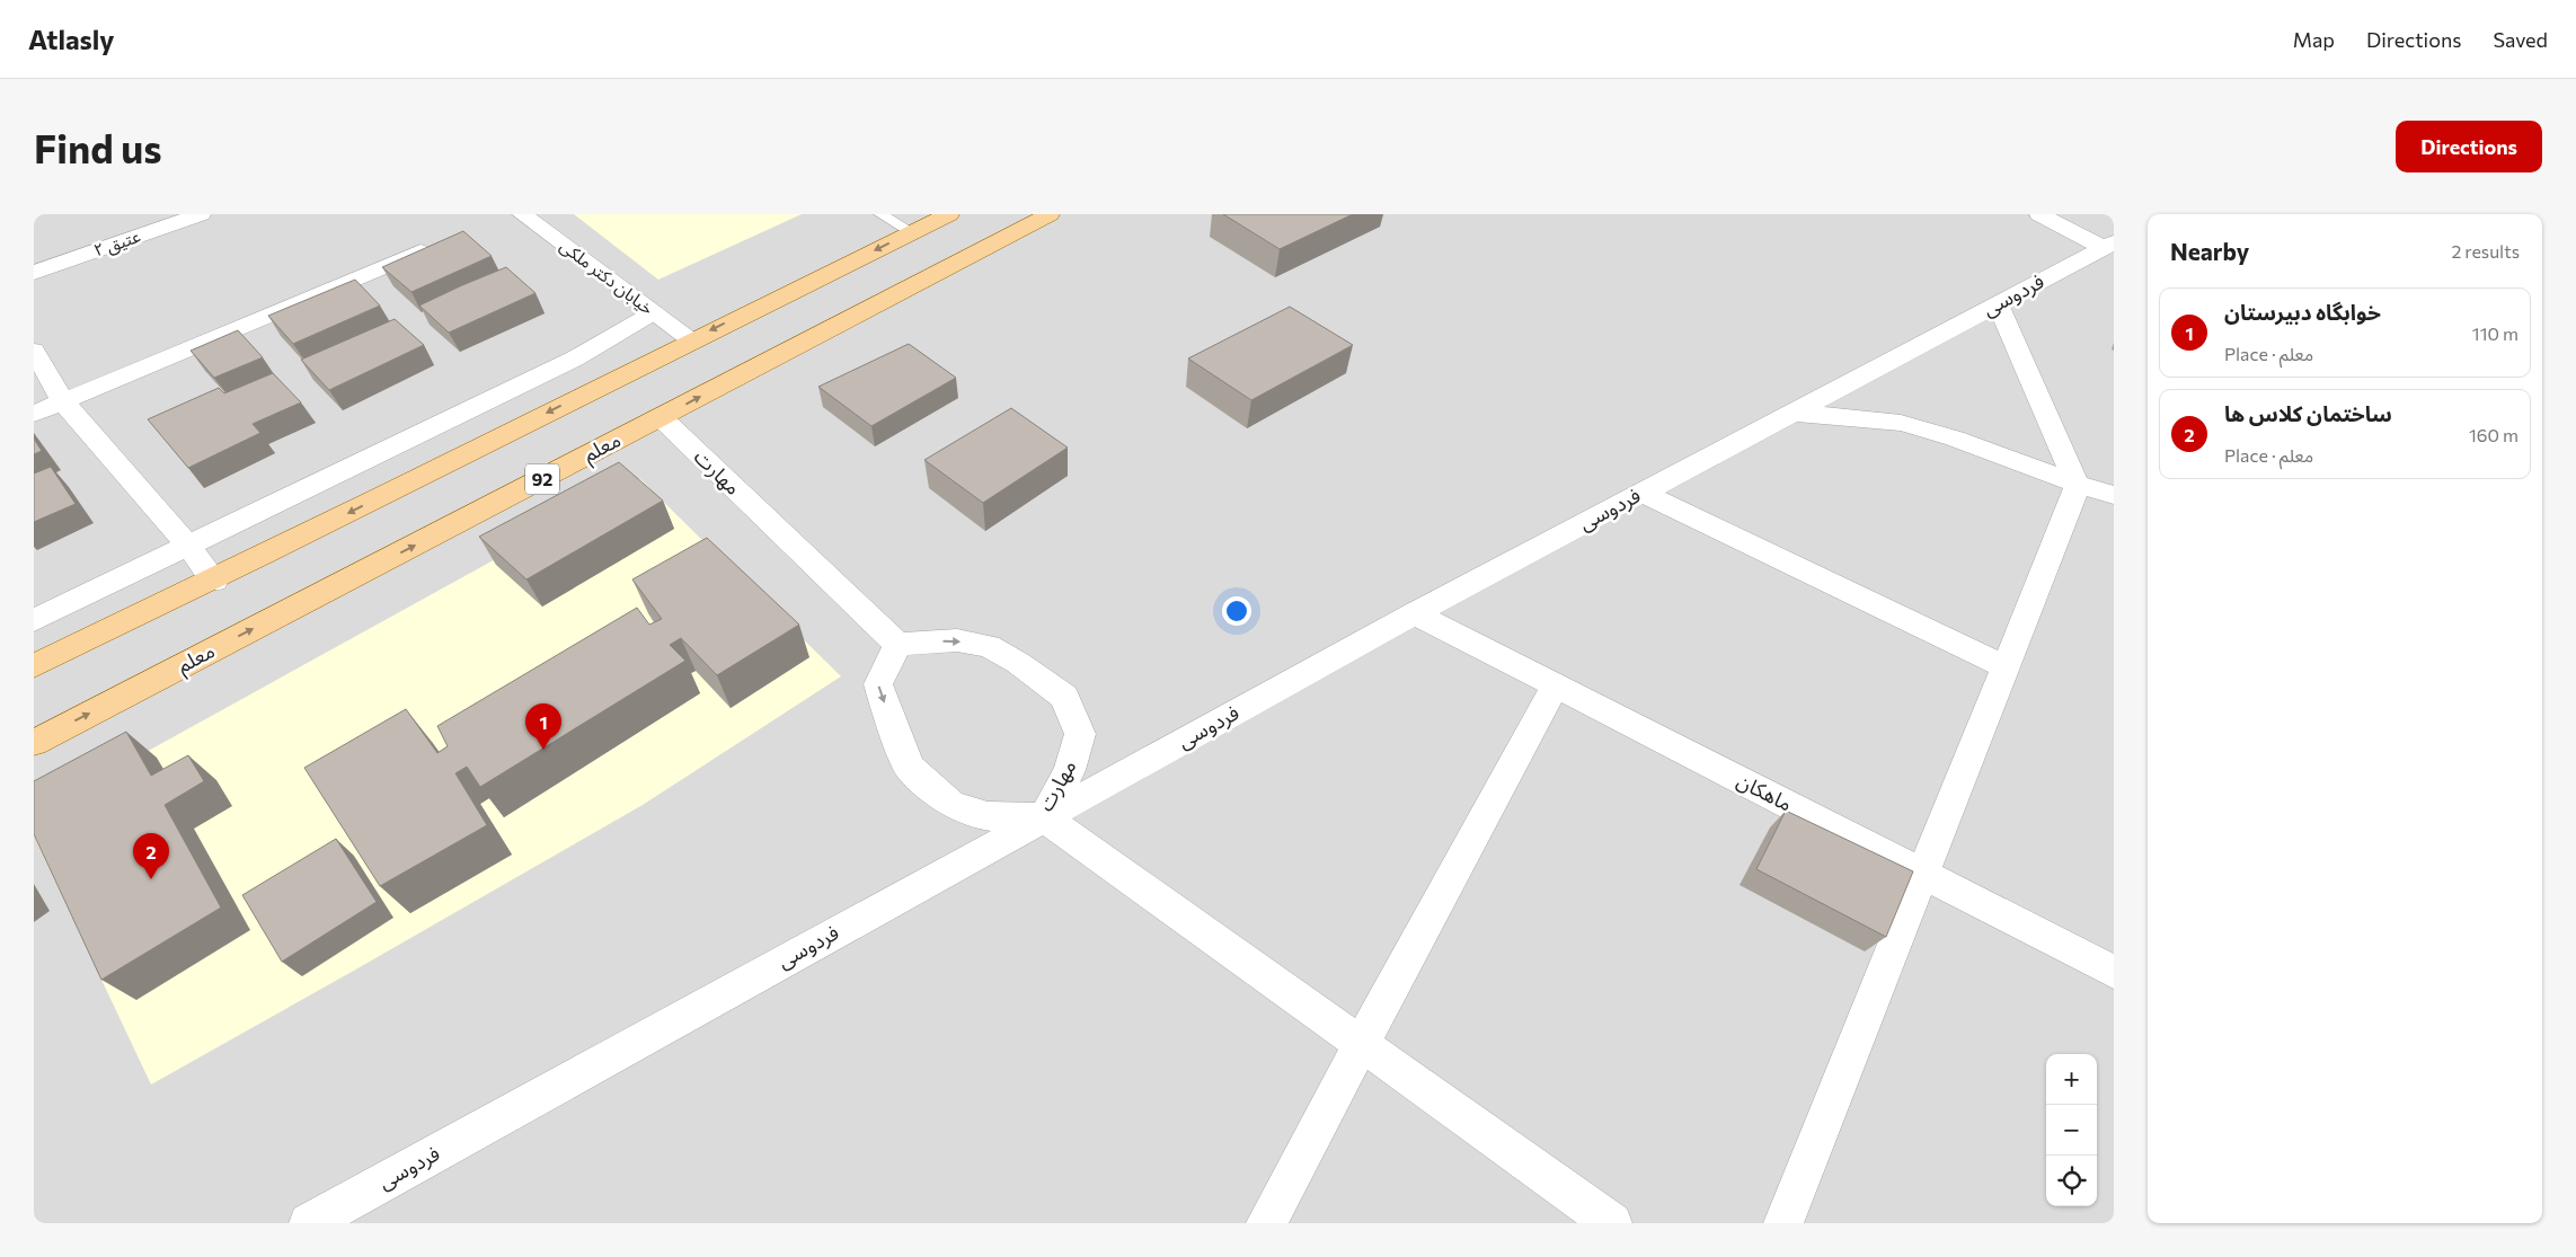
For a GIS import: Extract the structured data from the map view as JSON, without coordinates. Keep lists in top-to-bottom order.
{
  "streets": {
    "main road": ["معلم", "92"],
    "street": [
      "عتیق ۲",
      "خیابان دکتر ملکی",
      "فردوسی",
      "مهارت",
      "ماهکان"
    ]
  },
  "crossings": [
    ["فردوسی", "مهارت"],
    ["فردوسی", "ماهکان"],
    ["معلم", "مهارت"]
  ],
  "page": {
    "header": "Atlasly",
    "nav": ["Map", "Directions", "Saved"],
    "buttons": "Directions",
    "title": "Find us",
    "heading": ["Nearby", "2 results"],
    "list": [
      {
        "mark": "1",
        "name": "خوابگاه دبیرستان",
        "note": "Place · معلم",
        "value": "110 m"
      },
      {
        "mark": "2",
        "name": "ساختمان کلاس ها",
        "note": "Place · معلم",
        "value": "160 m"
      }
    ],
    "pins": ["1", "2"],
    "map_buttons": ["+", "−"]
  }
}
